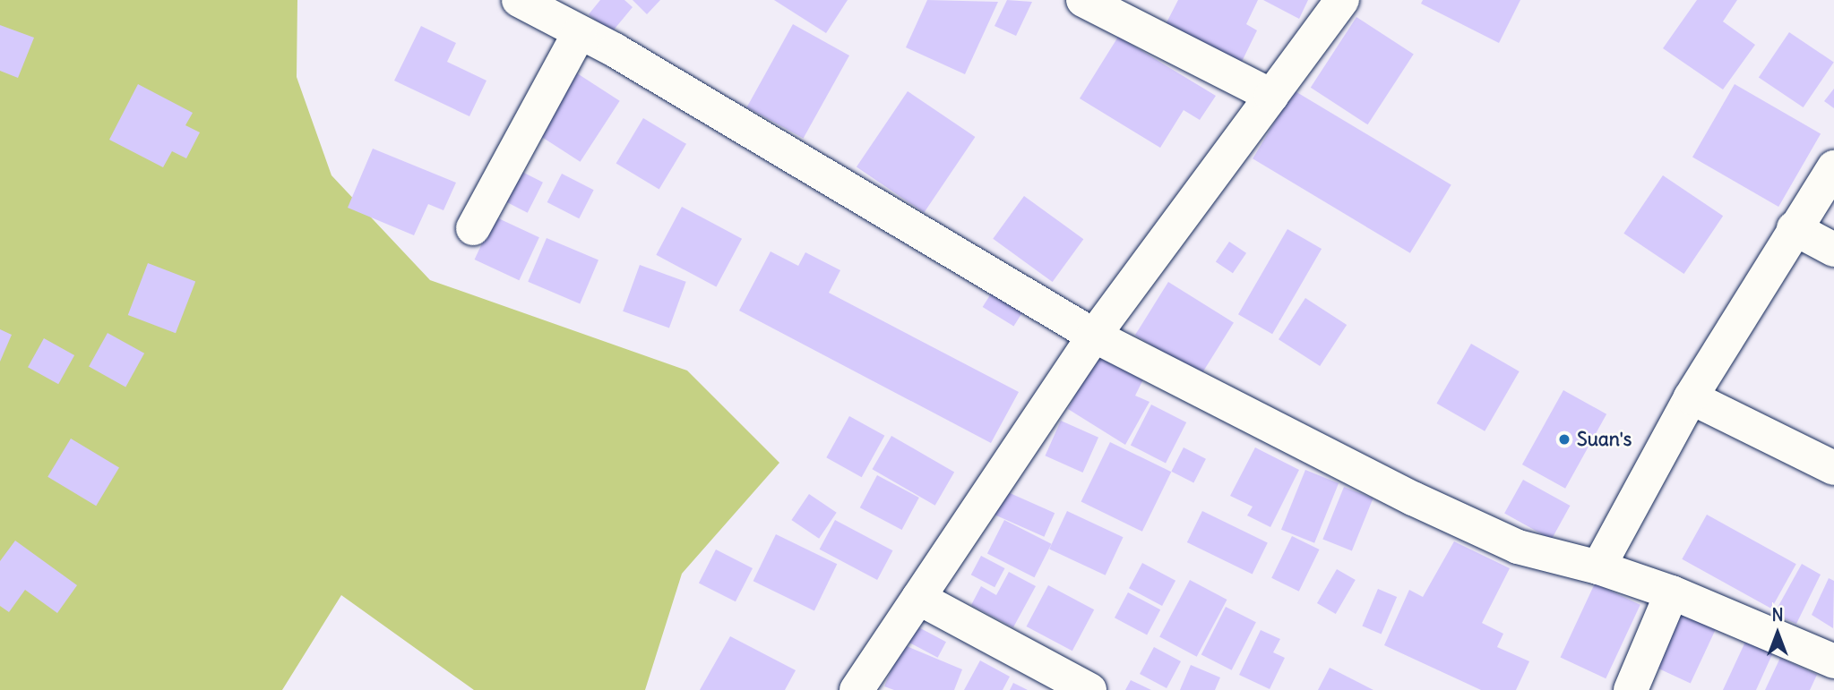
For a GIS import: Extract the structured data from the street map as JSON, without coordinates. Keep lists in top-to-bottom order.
{
  "places": ["Suan's"],
  "north": "top"
}
